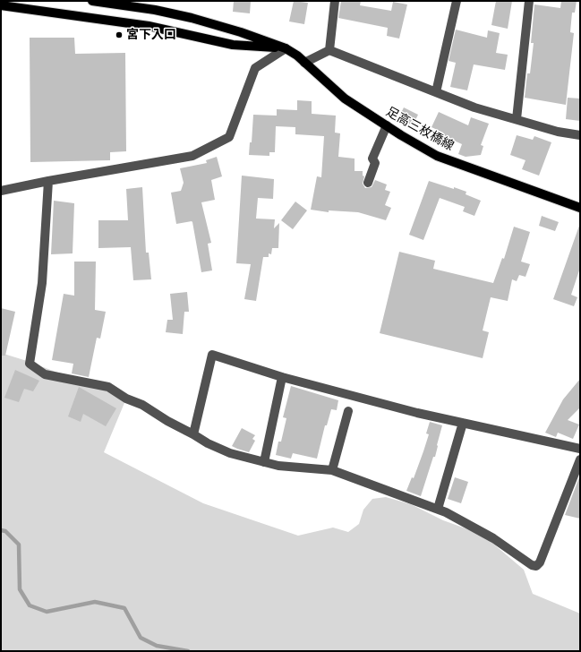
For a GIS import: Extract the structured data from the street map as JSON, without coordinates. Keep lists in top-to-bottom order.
{
  "streets": {
    "main road": ["足高三枚橋線"]
  },
  "places": ["宮下入口"]
}
